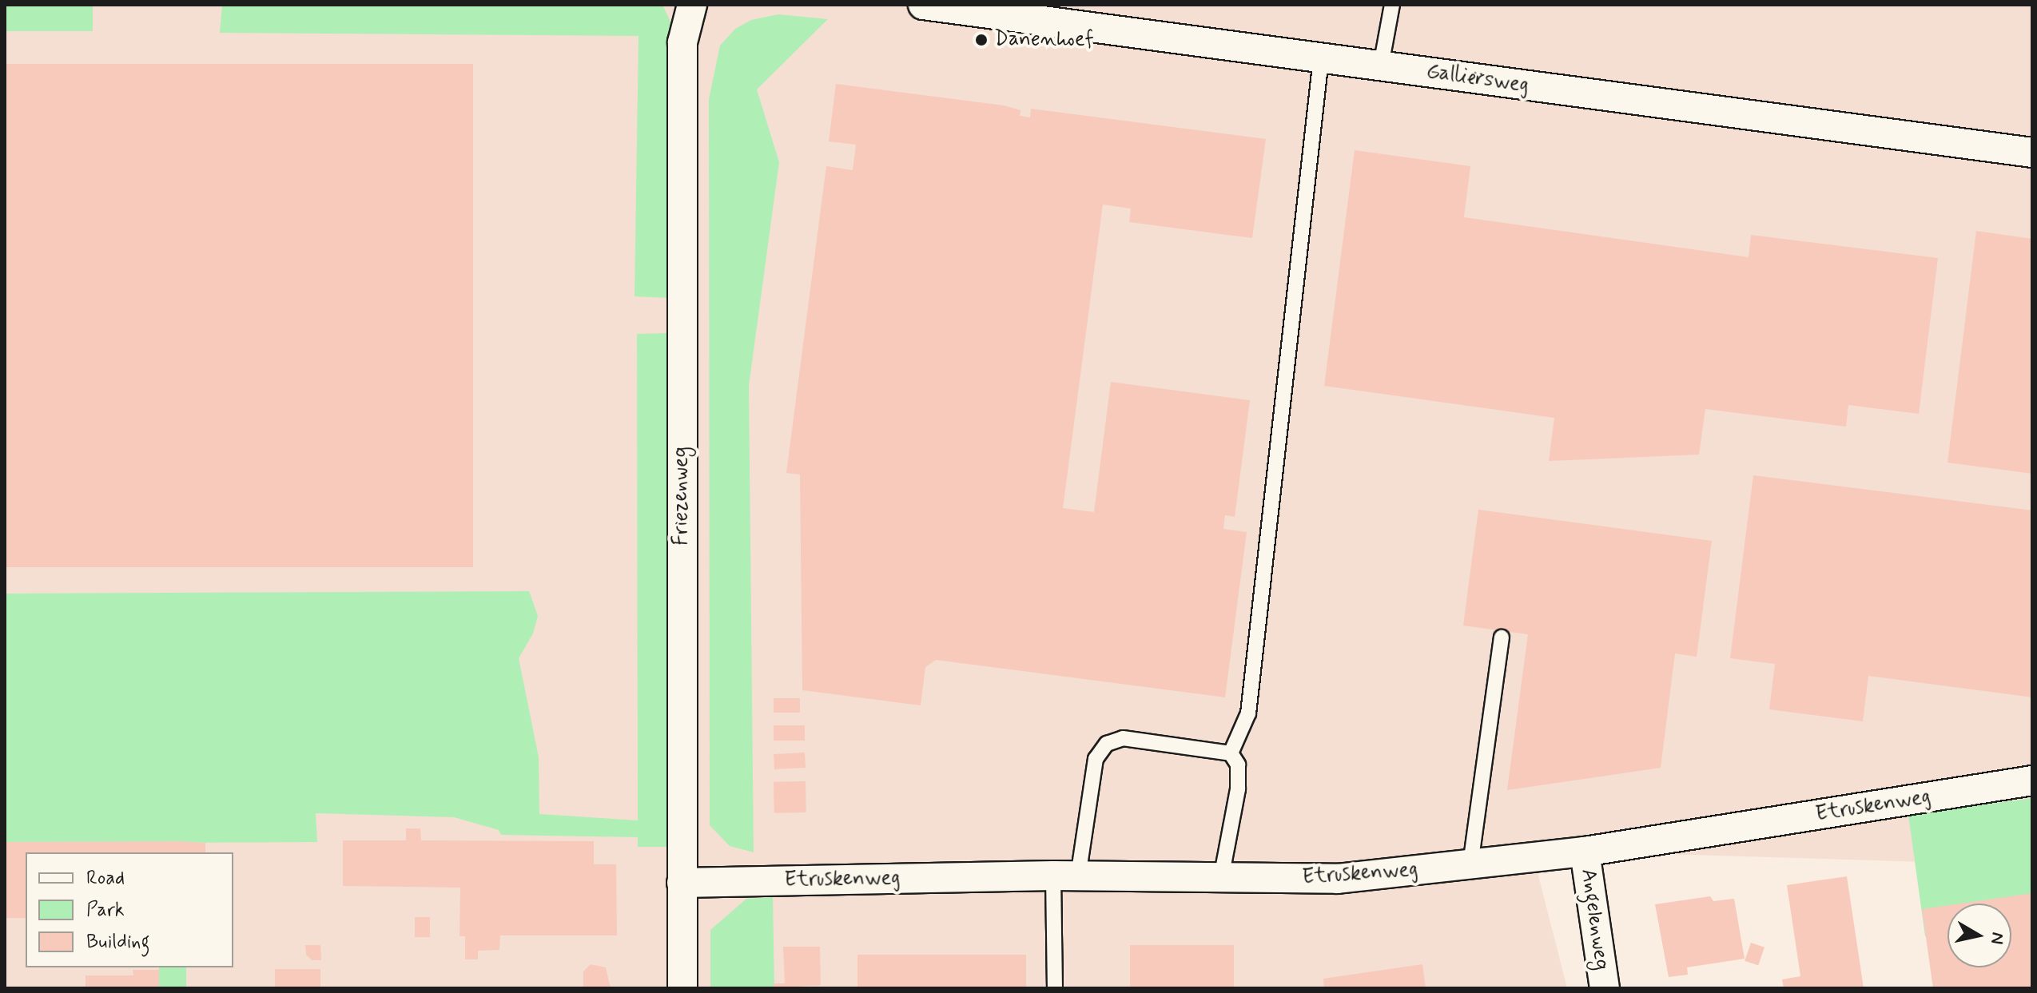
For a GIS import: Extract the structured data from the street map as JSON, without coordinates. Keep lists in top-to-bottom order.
{
  "streets": {
    "street": [
      "Galliërsweg",
      "Friezenweg",
      "Etruskenweg",
      "Angelenweg"
    ]
  },
  "crossings": [
    ["Friezenweg", "Etruskenweg"],
    ["Etruskenweg", "Angelenweg"]
  ],
  "places": ["Danenhoef"],
  "legend": ["Road", "Park", "Building"],
  "north": "right"
}
